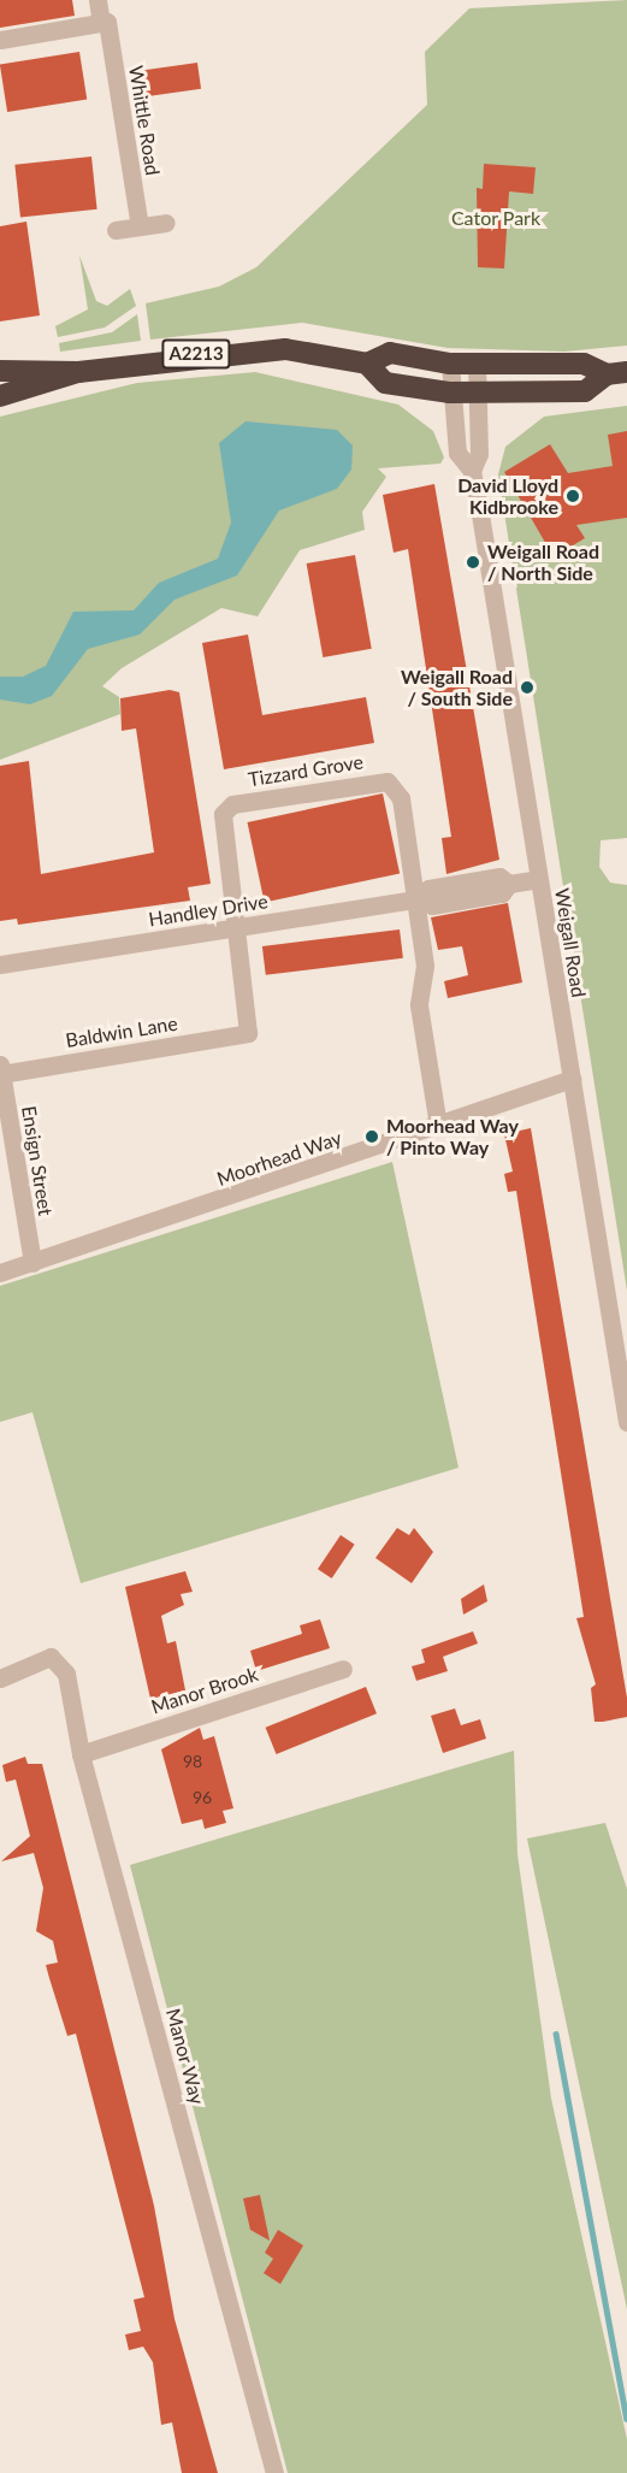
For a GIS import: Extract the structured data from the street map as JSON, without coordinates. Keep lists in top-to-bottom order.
{
  "streets": {
    "highway": ["A2213"],
    "street": [
      "Whittle Road",
      "Tizzard Grove",
      "Handley Drive",
      "Weigall Road",
      "Baldwin Lane",
      "Moorhead Way",
      "Ensign Street",
      "Manor Brook",
      "Manor Way"
    ]
  },
  "crossings": [
    ["A2213", "Weigall Road"],
    ["Tizzard Grove", "Handley Drive"],
    ["Tizzard Grove", "Baldwin Lane"],
    ["Handley Drive", "Weigall Road"],
    ["Handley Drive", "Baldwin Lane"],
    ["Weigall Road", "Moorhead Way"],
    ["Baldwin Lane", "Ensign Street"],
    ["Moorhead Way", "Ensign Street"],
    ["Manor Brook", "Manor Way"]
  ],
  "parks": ["Cator Park"],
  "places": [
    "David Lloyd Kidbrooke",
    "Weigall Road / North Side",
    "Weigall Road / South Side",
    "Moorhead Way / Pinto Way"
  ],
  "house_numbers": ["98", "96"]
}
